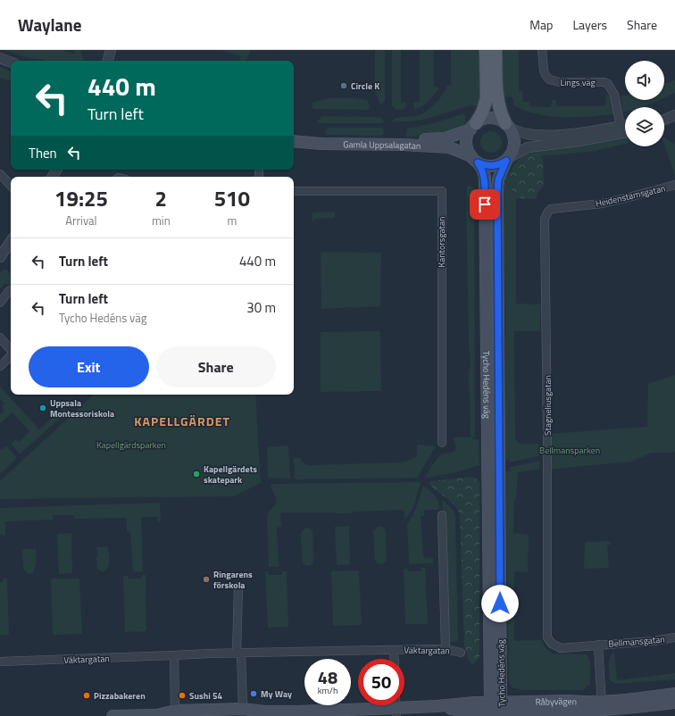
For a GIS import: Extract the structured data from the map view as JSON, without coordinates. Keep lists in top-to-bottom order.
{
  "streets": {
    "main road": ["Gamla Uppsalagatan", "Tycho Hedéns väg", "Råbyvägen"],
    "street": [
      "Lings väg",
      "Heidenstamsgatan",
      "Kantorsgatan",
      "Stagneliusgatan",
      "Bellmansgatan",
      "Väktargatan"
    ]
  },
  "crossings": [
    ["Gamla Uppsalagatan", "Tycho Hedéns väg"],
    ["Heidenstamsgatan", "Stagneliusgatan"],
    ["Tycho Hedéns väg", "Råbyvägen"],
    ["Stagneliusgatan", "Bellmansgatan"],
    ["Bellmansgatan", "Råbyvägen"]
  ],
  "districts": ["KAPELLGÄRDET"],
  "parks": ["Kapellgärdsparken", "Bellmansparken"],
  "places": [
    "Circle K",
    "Uppsala Montessoriskola",
    "Kapellgärdets skatepark",
    "Ringarens förskola",
    "My Way",
    "Pizzabakeren",
    "Sushi 54"
  ],
  "page": {
    "header": "Waylane",
    "nav": ["Map", "Layers", "Share"],
    "turn": ["440 m", "Turn left"],
    "then": "Then",
    "eta": [
      "19:25",
      "Arrival",
      "2",
      "min",
      "510",
      "m"
    ],
    "list": [
      {
        "name": "Turn left",
        "value": "440 m"
      },
      {
        "name": "Turn left",
        "note": "Tycho Hedéns väg",
        "value": "30 m"
      }
    ],
    "buttons": ["Exit", "Share"],
    "speed": "48 km/h",
    "limit": "50"
  }
}
